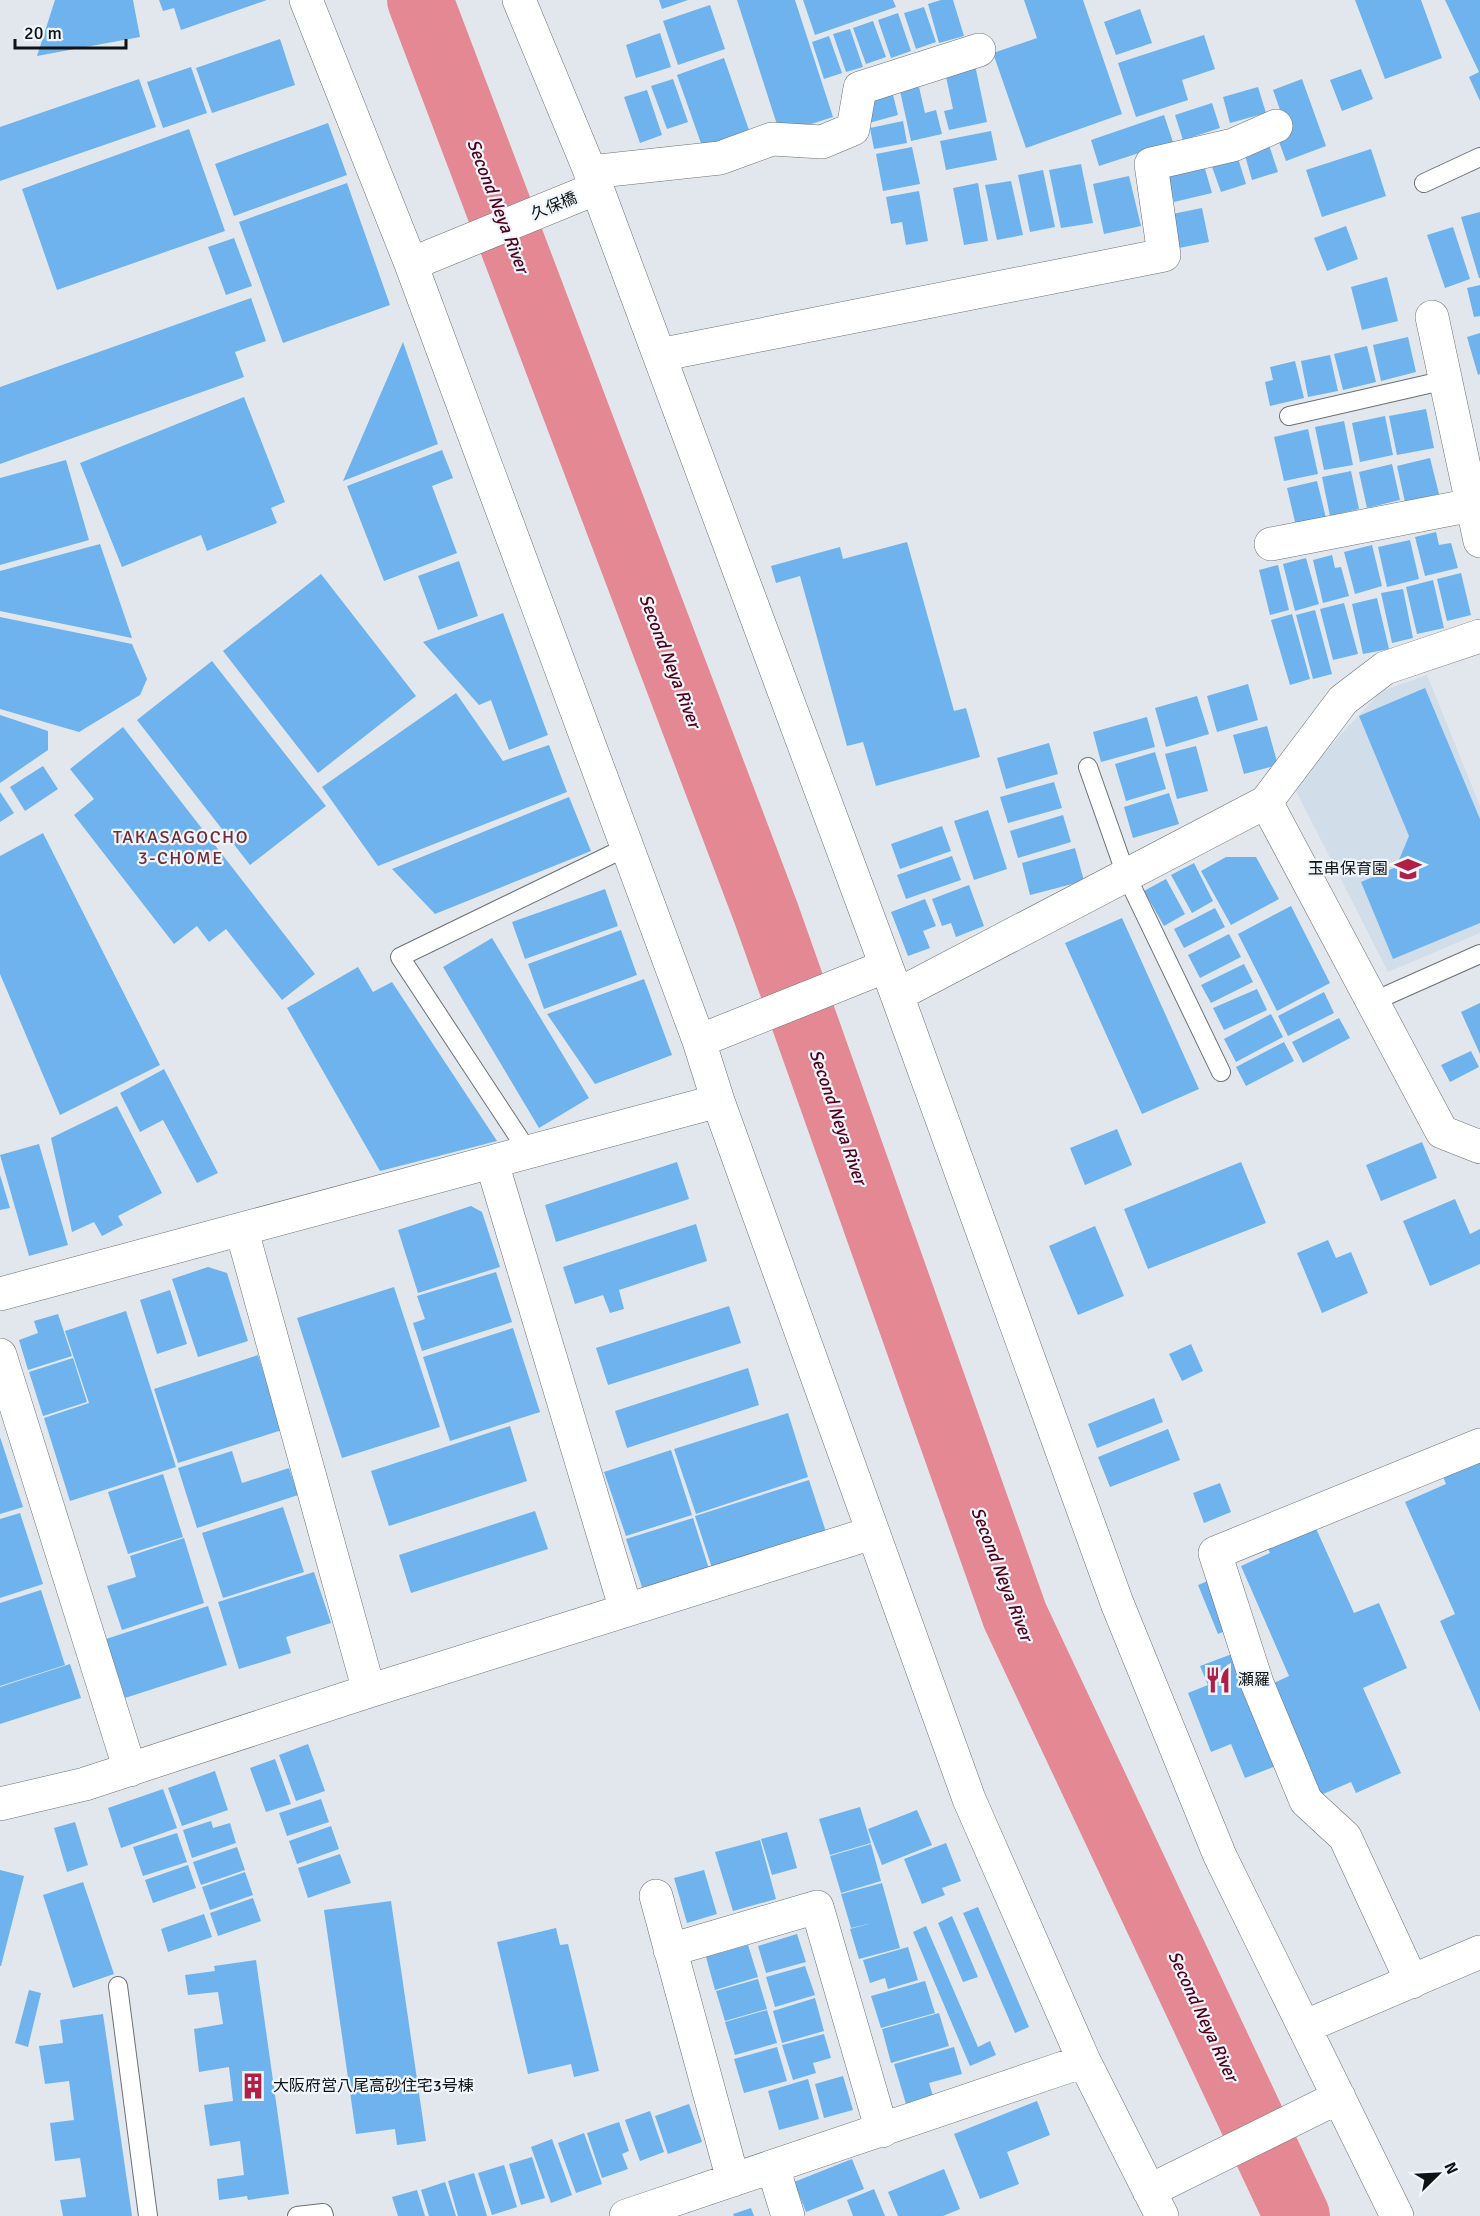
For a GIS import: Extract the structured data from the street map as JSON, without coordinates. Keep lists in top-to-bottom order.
{
  "streets": {
    "street": ["久保橋"]
  },
  "districts": ["TAKASAGOCHO 3-CHOME"],
  "water": ["Second Neya River"],
  "places": {
    "school or university": ["玉串保育園"],
    "restaurant": ["瀬羅"],
    "building": ["大阪府営八尾高砂住宅3号棟"]
  },
  "scale_bar": "20 m",
  "north": "top right"
}
